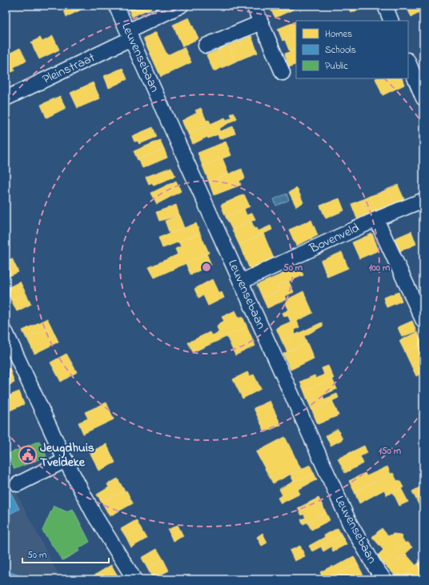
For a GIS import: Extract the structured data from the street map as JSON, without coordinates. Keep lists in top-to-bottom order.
{
  "streets": {
    "street": ["Leuvensebaan", "Pleinstraat", "Bovenveld"]
  },
  "crossings": [
    ["Leuvensebaan", "Pleinstraat"],
    ["Leuvensebaan", "Bovenveld"]
  ],
  "places": {
    "public building": ["Jeugdhuis Tveldeke"]
  },
  "legend": ["Homes", "Schools", "Public"],
  "scale_bar": "50 m",
  "rings": ["50 m", "100 m", "150 m"]
}
